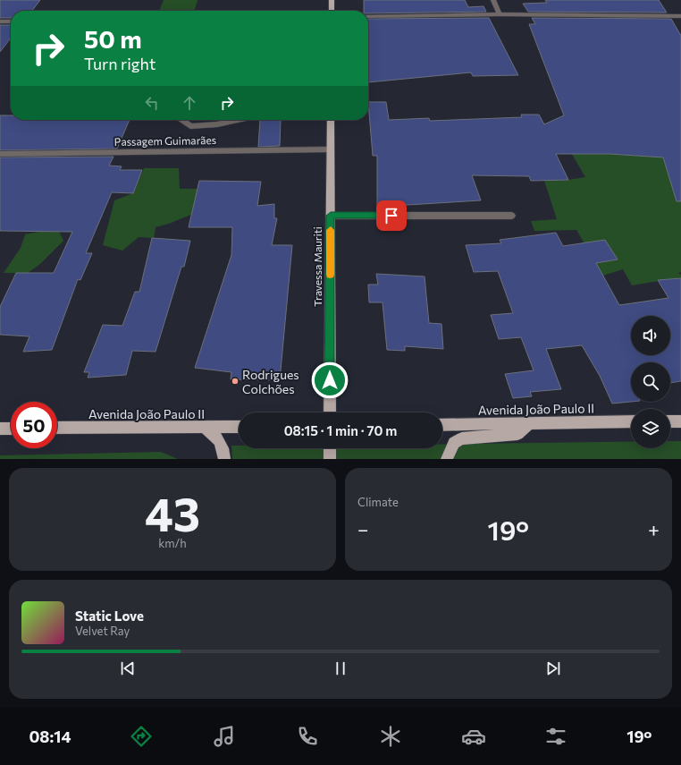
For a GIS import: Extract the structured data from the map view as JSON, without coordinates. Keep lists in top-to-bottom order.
{
  "streets": {
    "main road": ["Travessa Mauriti", "Avenida João Paulo II"],
    "street": ["Passagem Guimarães"]
  },
  "crossings": [
    ["Passagem Guimarães", "Travessa Mauriti"]
  ],
  "places": ["Rodrigues Colchões"],
  "page": {
    "turn": ["50 m", "Turn right"],
    "limit": "50",
    "trip": "08:15 · 1 min · 70 m",
    "tile": [
      ["43", "km/h"],
      "Climate"
    ],
    "heat": ["−", "19°", "+"],
    "song": ["Static Love", "Velvet Ray"],
    "tabs": ["08:14", "19°"]
  }
}
